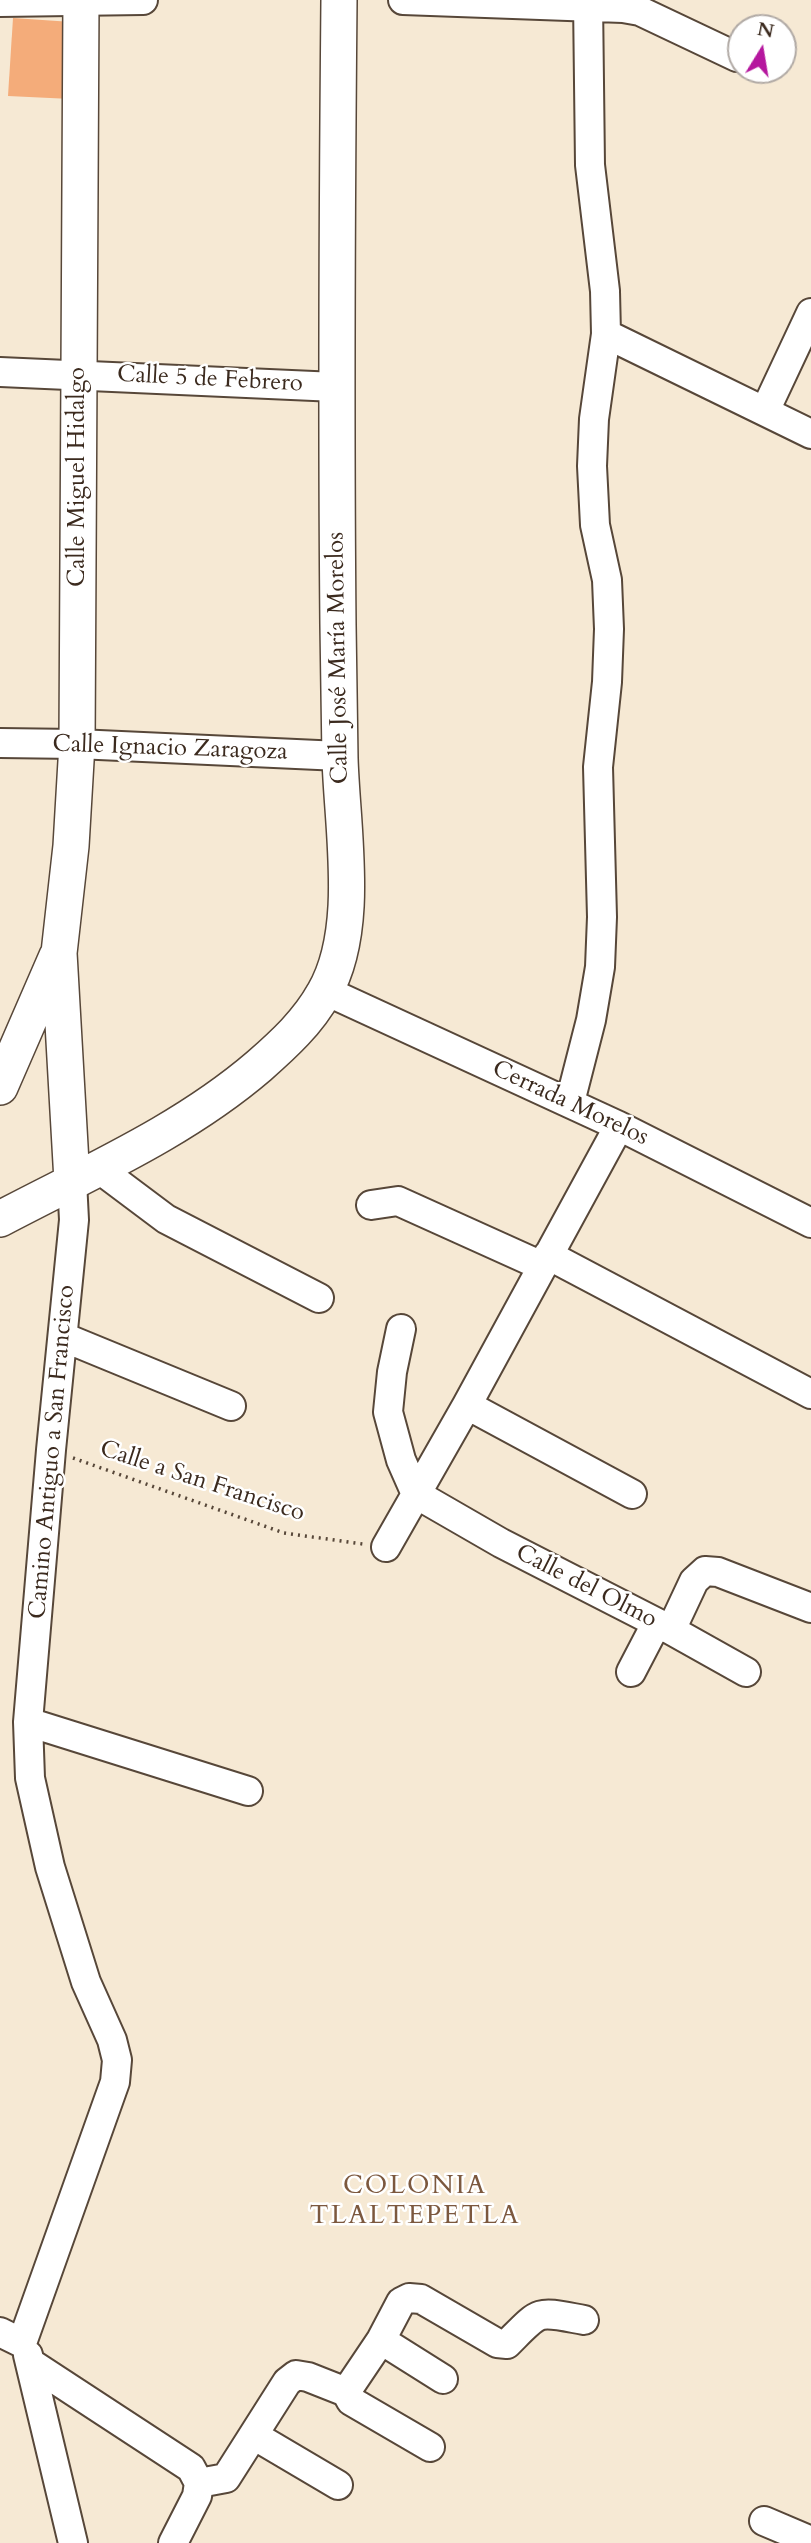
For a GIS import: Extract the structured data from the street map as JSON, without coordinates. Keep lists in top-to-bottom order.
{
  "streets": {
    "main road": ["Calle Miguel Hidalgo", "Calle José María Morelos"],
    "street": [
      "Calle 5 de Febrero",
      "Calle Ignacio Zaragoza",
      "Cerrada Morelos",
      "Camino Antiguo a San Francisco",
      "Calle del Olmo"
    ],
    "path": ["Calle a San Francisco"]
  },
  "crossings": [
    ["Calle 5 de Febrero", "Calle Miguel Hidalgo"],
    ["Calle 5 de Febrero", "Calle José María Morelos"],
    ["Calle Miguel Hidalgo", "Calle José María Morelos"],
    ["Calle Miguel Hidalgo", "Calle Ignacio Zaragoza"],
    ["Calle Miguel Hidalgo", "Camino Antiguo a San Francisco"],
    ["Calle José María Morelos", "Calle Ignacio Zaragoza"],
    ["Calle José María Morelos", "Cerrada Morelos"],
    ["Calle José María Morelos", "Camino Antiguo a San Francisco"],
    ["Camino Antiguo a San Francisco", "Calle a San Francisco"]
  ],
  "districts": ["COLONIA TLALTEPETLA"],
  "north": "top"
}
